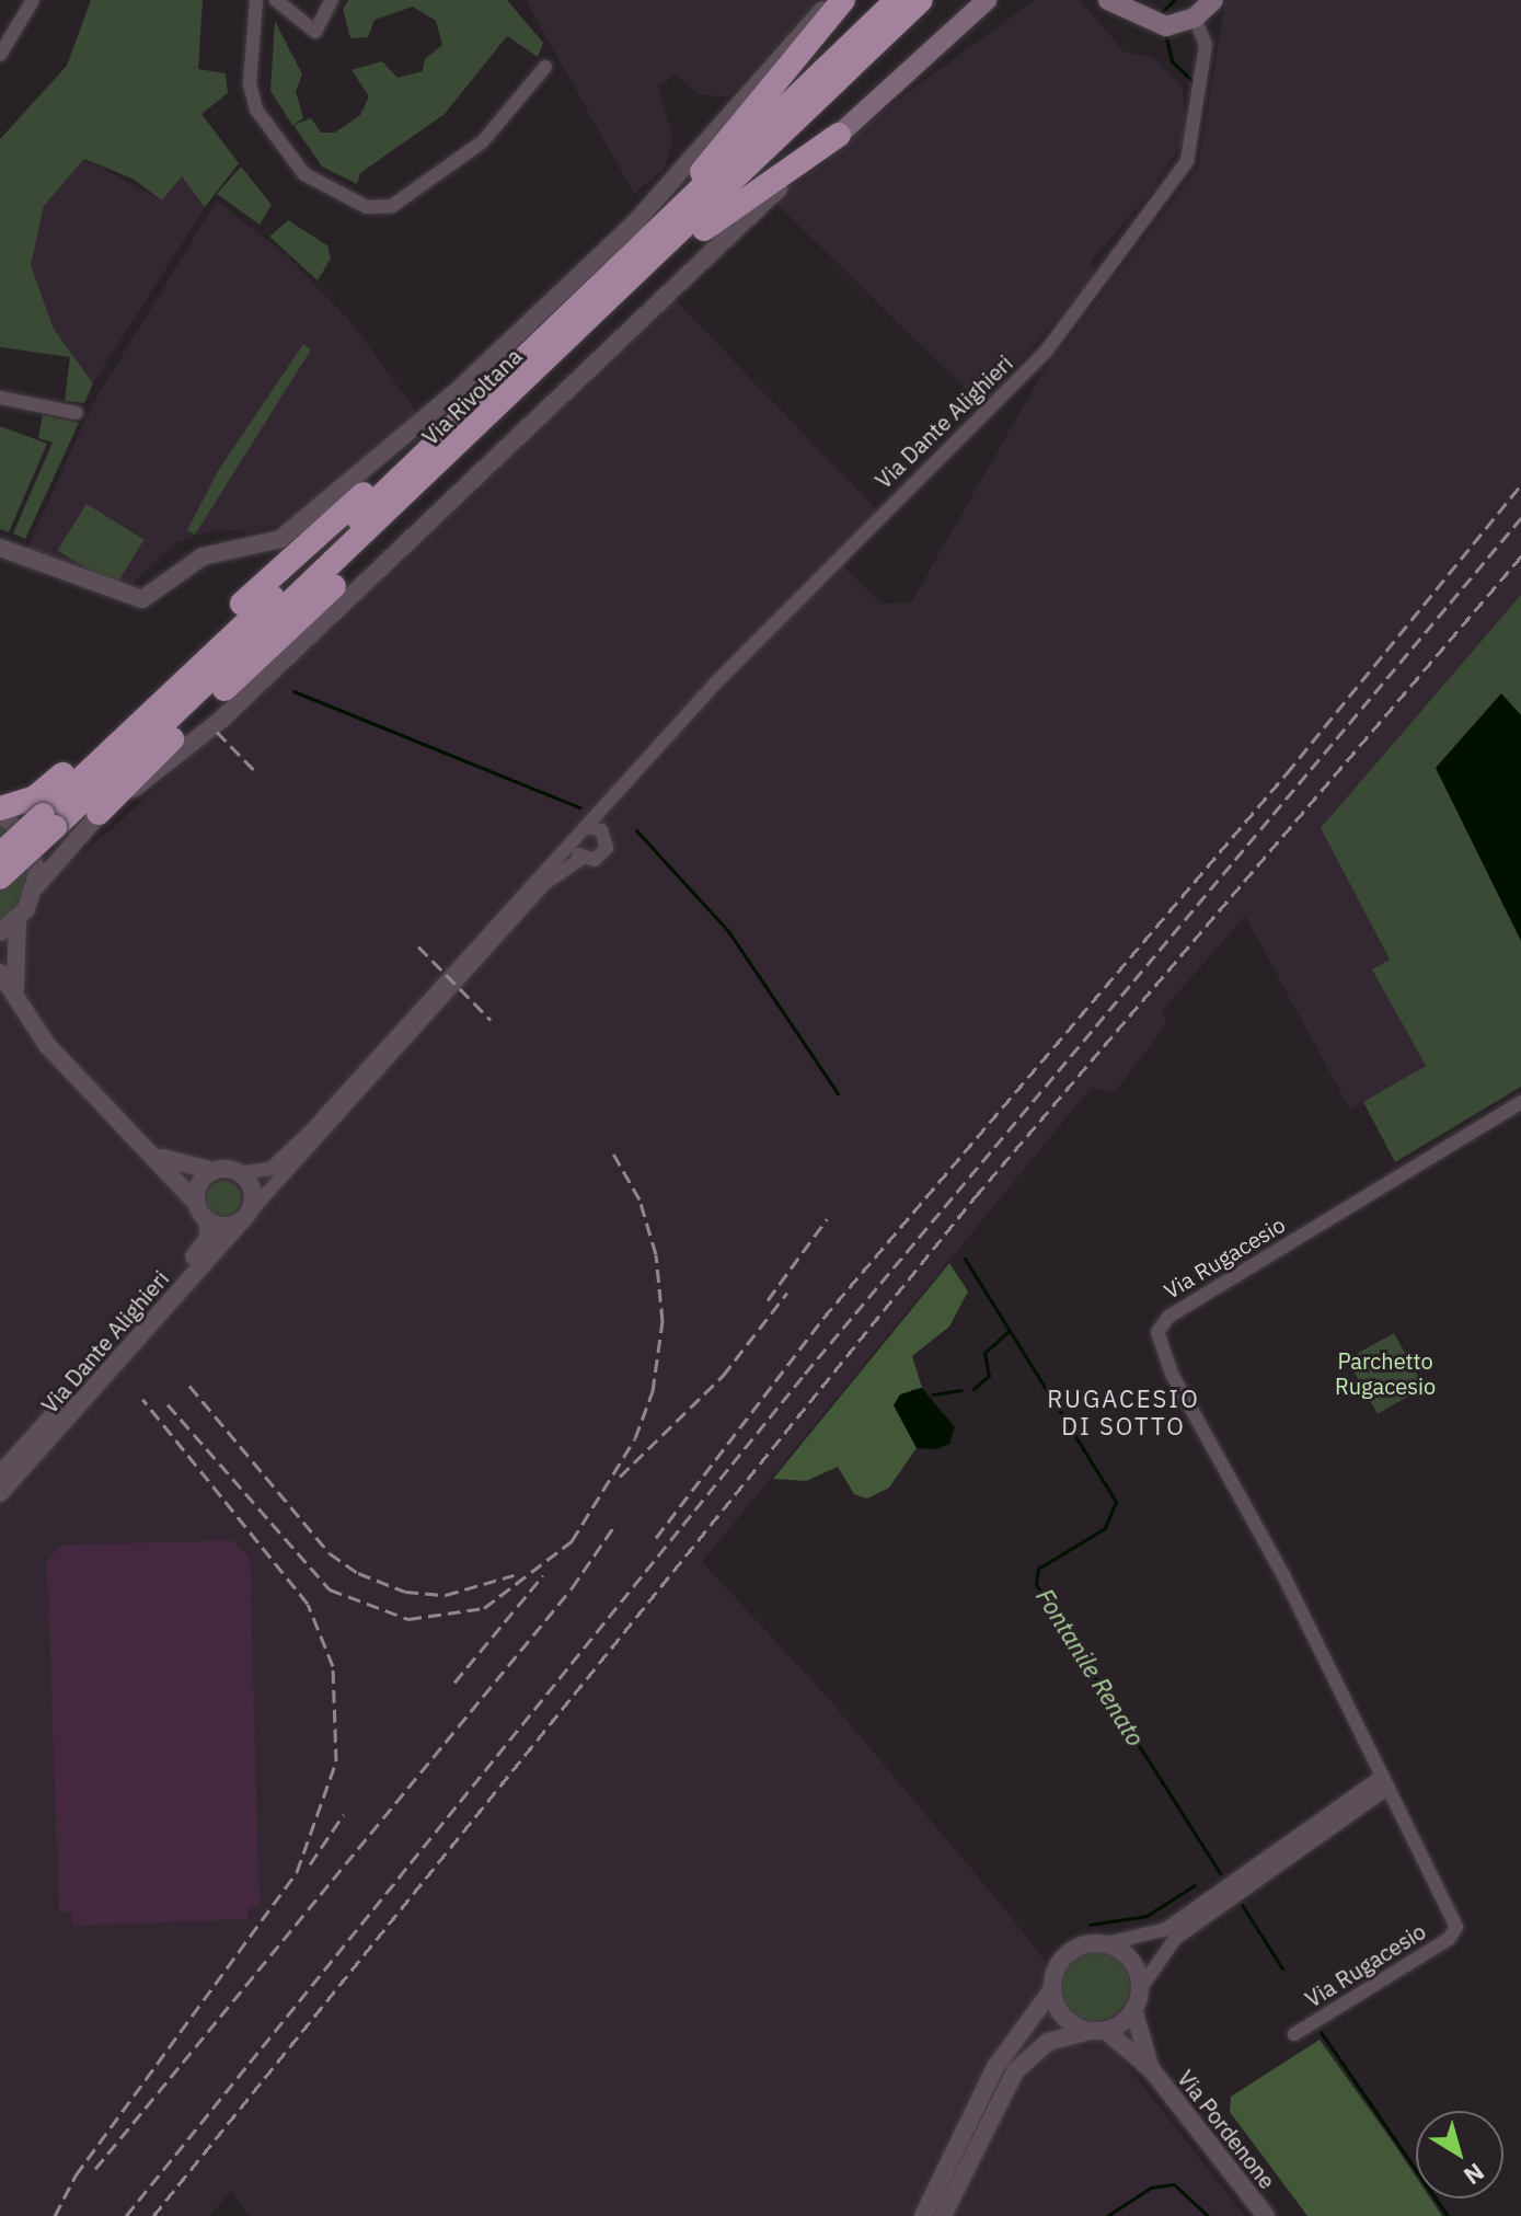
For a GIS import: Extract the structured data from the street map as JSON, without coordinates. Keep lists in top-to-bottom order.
{
  "streets": {
    "highway": ["Via Rivoltana"],
    "street": ["Via Dante Alighieri", "Via Rugacesio", "Via Pordenone"]
  },
  "districts": ["RUGACESIO DI SOTTO"],
  "water": ["Fontanile Renato"],
  "parks": ["Parchetto Rugacesio"],
  "north": "bottom right"
}
